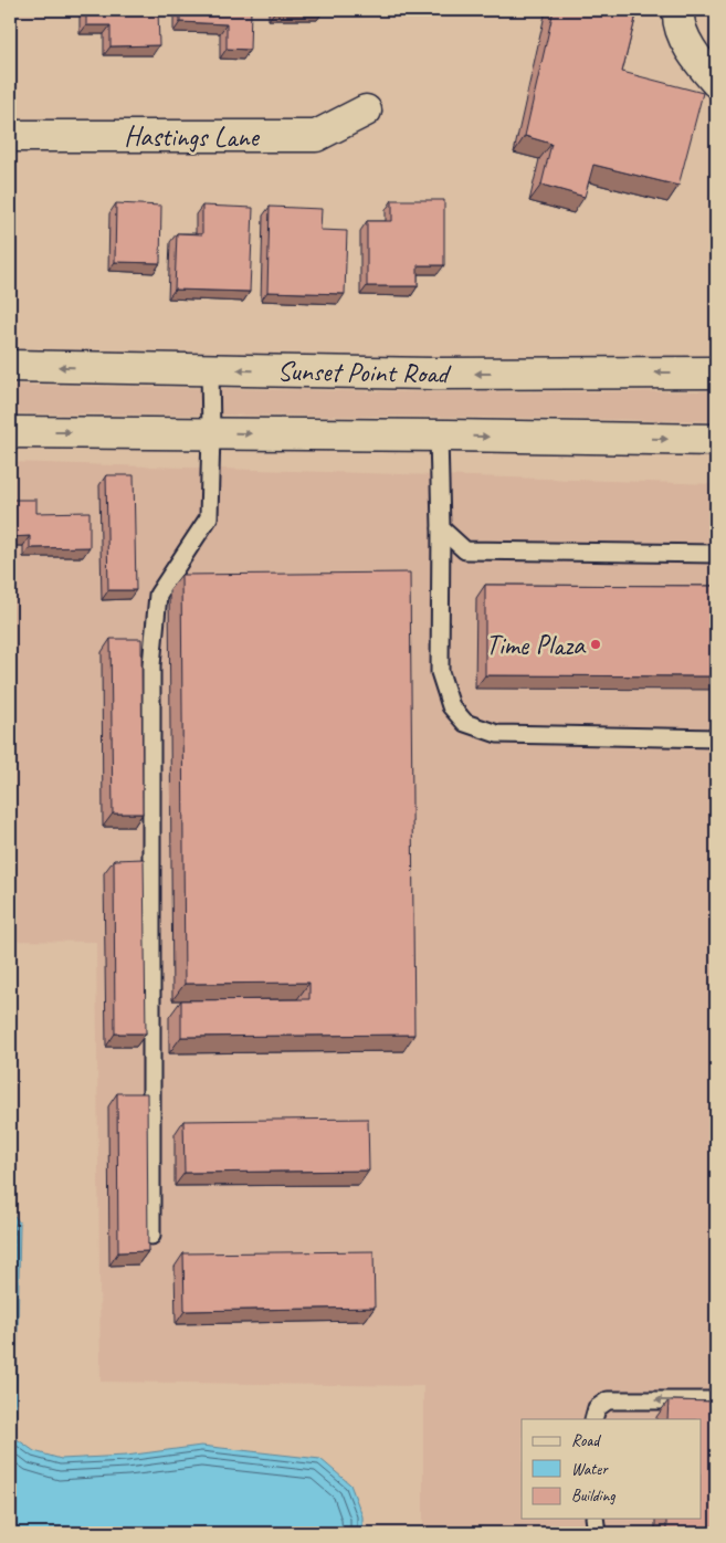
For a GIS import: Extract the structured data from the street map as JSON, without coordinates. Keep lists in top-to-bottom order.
{
  "streets": {
    "main road": ["Hastings Lane", "Sunset Point Road"]
  },
  "places": ["Time Plaza"],
  "legend": ["Road", "Water", "Building"]
}
